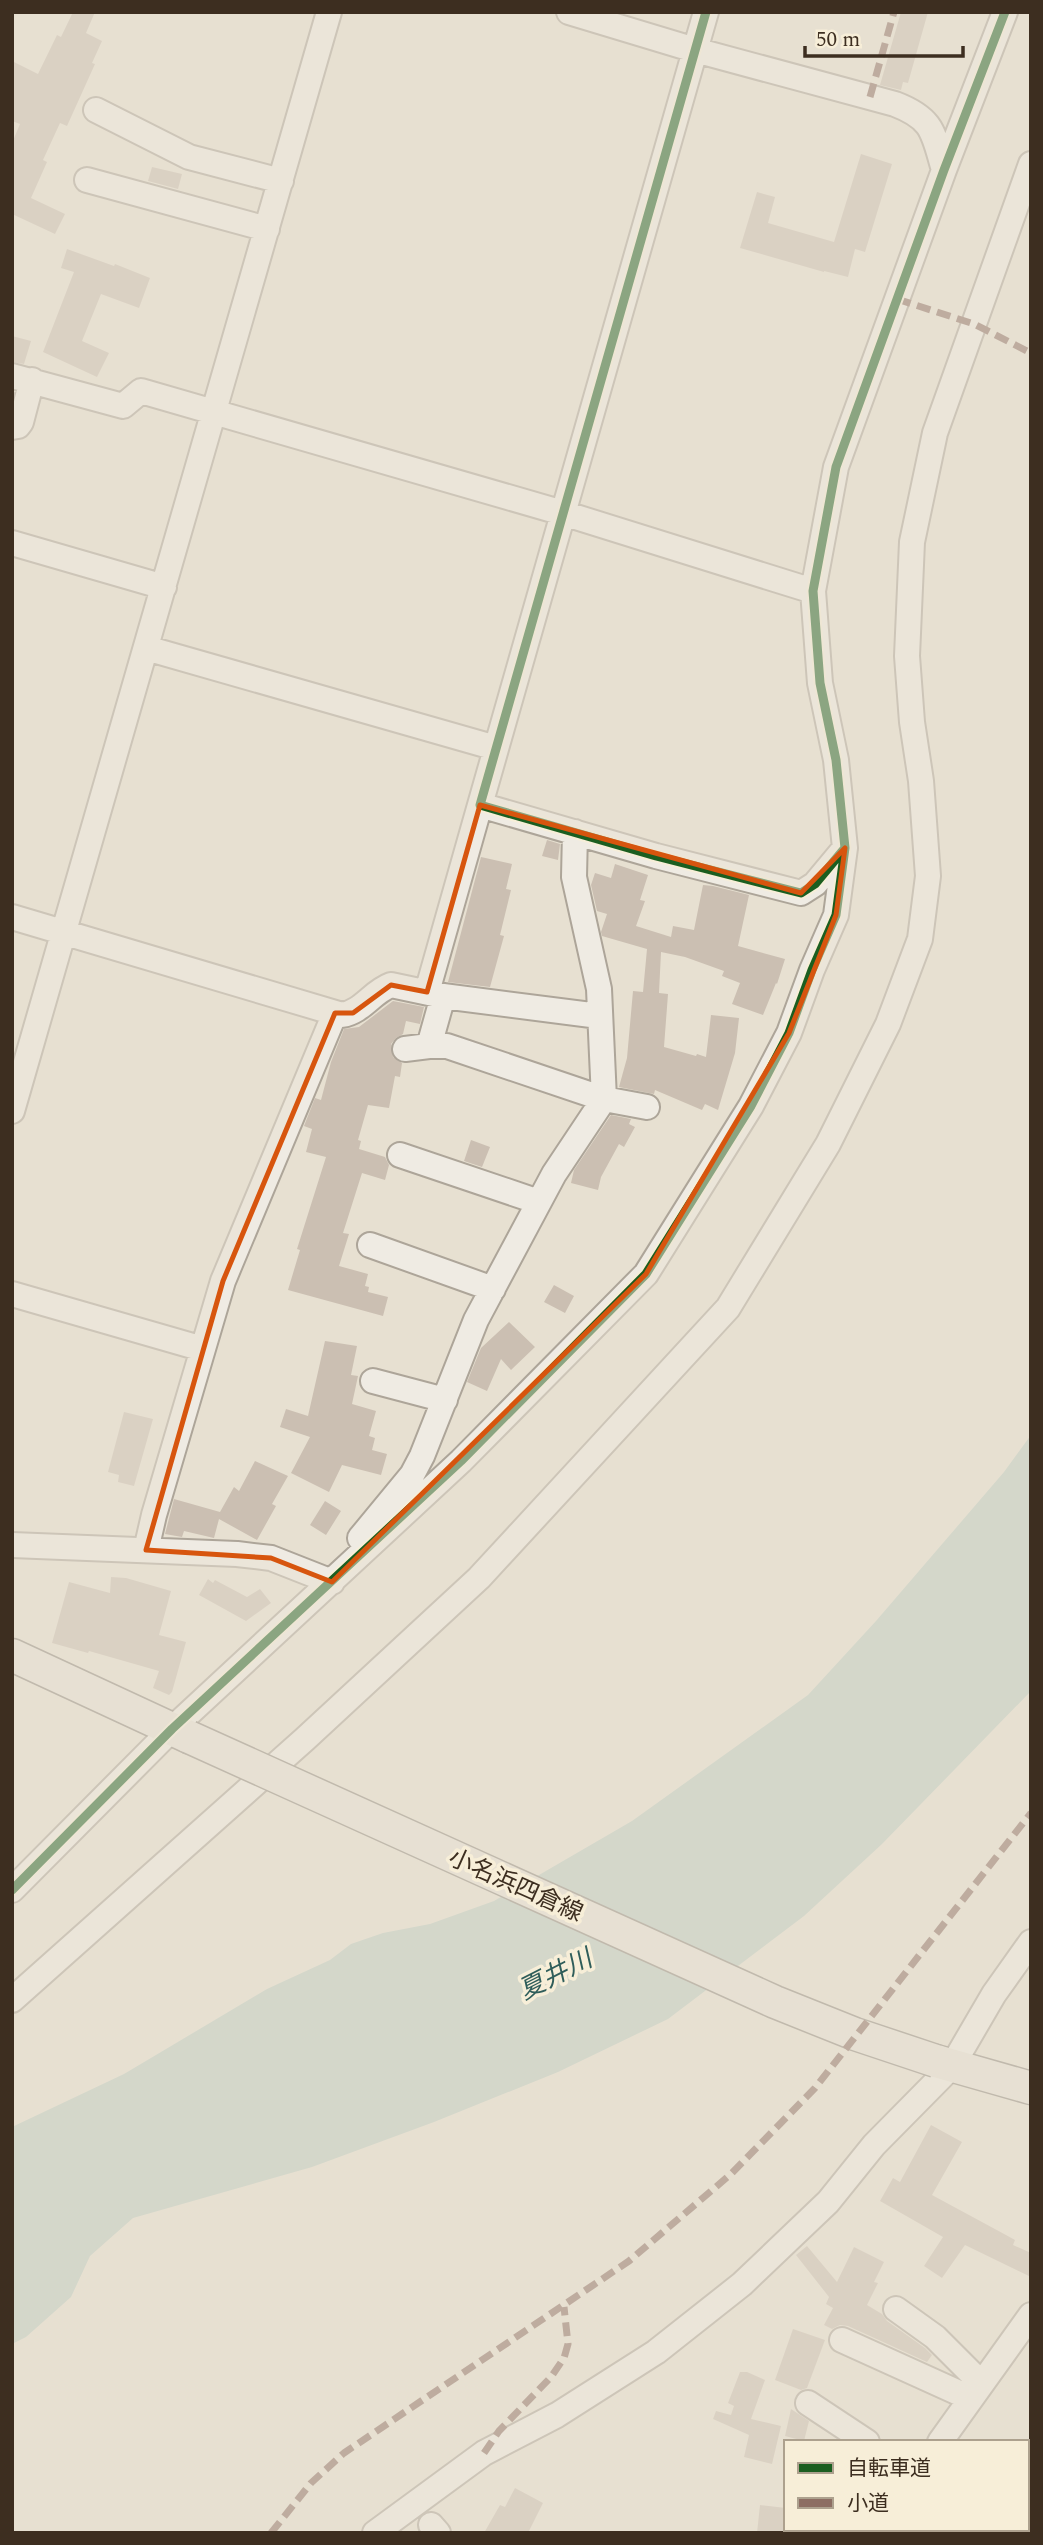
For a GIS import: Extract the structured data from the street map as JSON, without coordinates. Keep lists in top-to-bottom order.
{
  "streets": {
    "main road": ["小名浜四倉線"]
  },
  "water": ["夏井川"],
  "legend": ["自転車道", "小道"],
  "scale_bar": "50 m"
}
